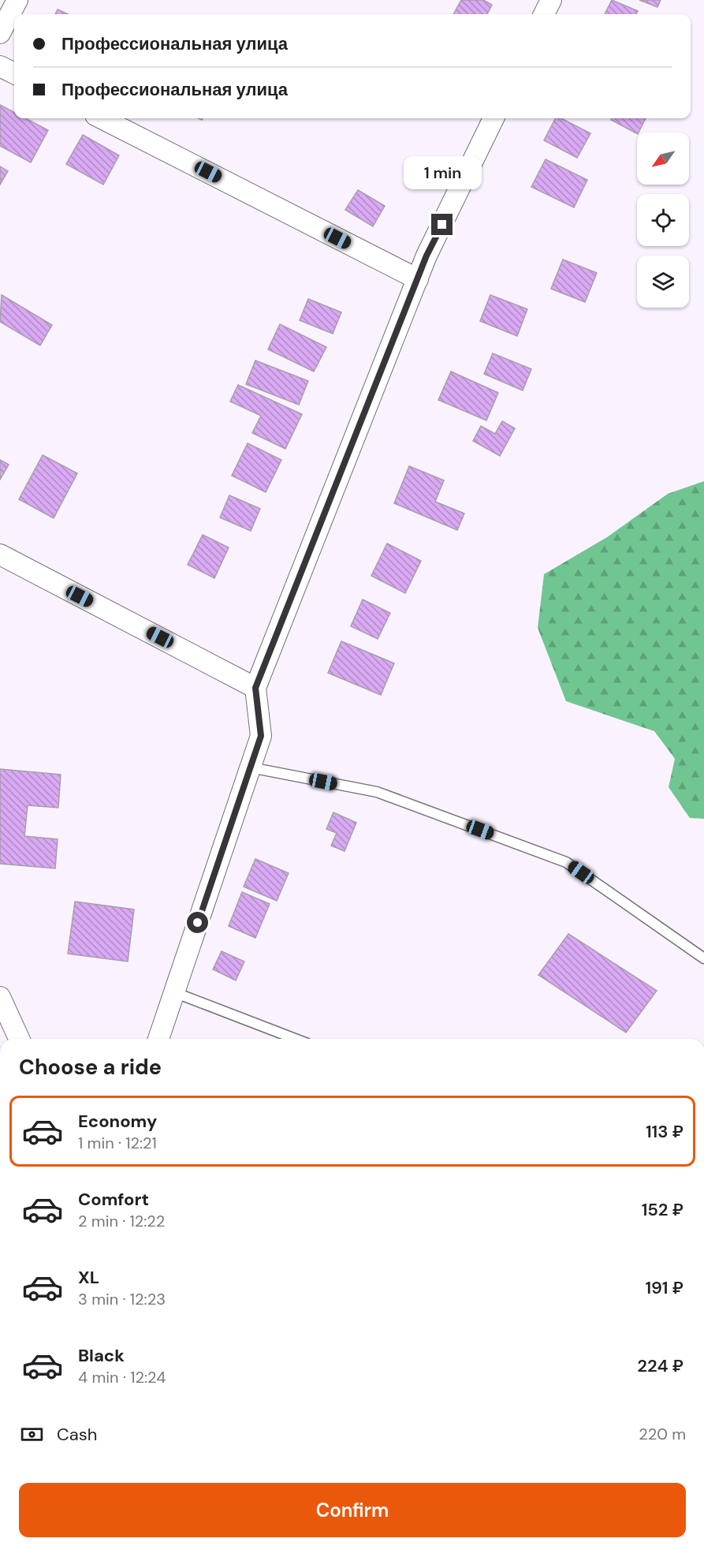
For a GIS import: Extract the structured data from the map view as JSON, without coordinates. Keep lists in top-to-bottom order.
{
  "north": "bottom left",
  "page": {
    "banner": ["Профессиональная улица", "Профессиональная улица"],
    "bubble": "1 min",
    "heading": "Choose a ride",
    "list": [
      {
        "name": "Economy",
        "note": "1 min · 12:21",
        "value": "113 ₽"
      },
      {
        "name": "Comfort",
        "note": "2 min · 12:22",
        "value": "152 ₽"
      },
      {
        "name": "XL",
        "note": "3 min · 12:23",
        "value": "191 ₽"
      },
      {
        "name": "Black",
        "note": "4 min · 12:24",
        "value": "224 ₽"
      }
    ],
    "pay": ["Cash", "220 m"],
    "buttons": "Confirm"
  }
}
